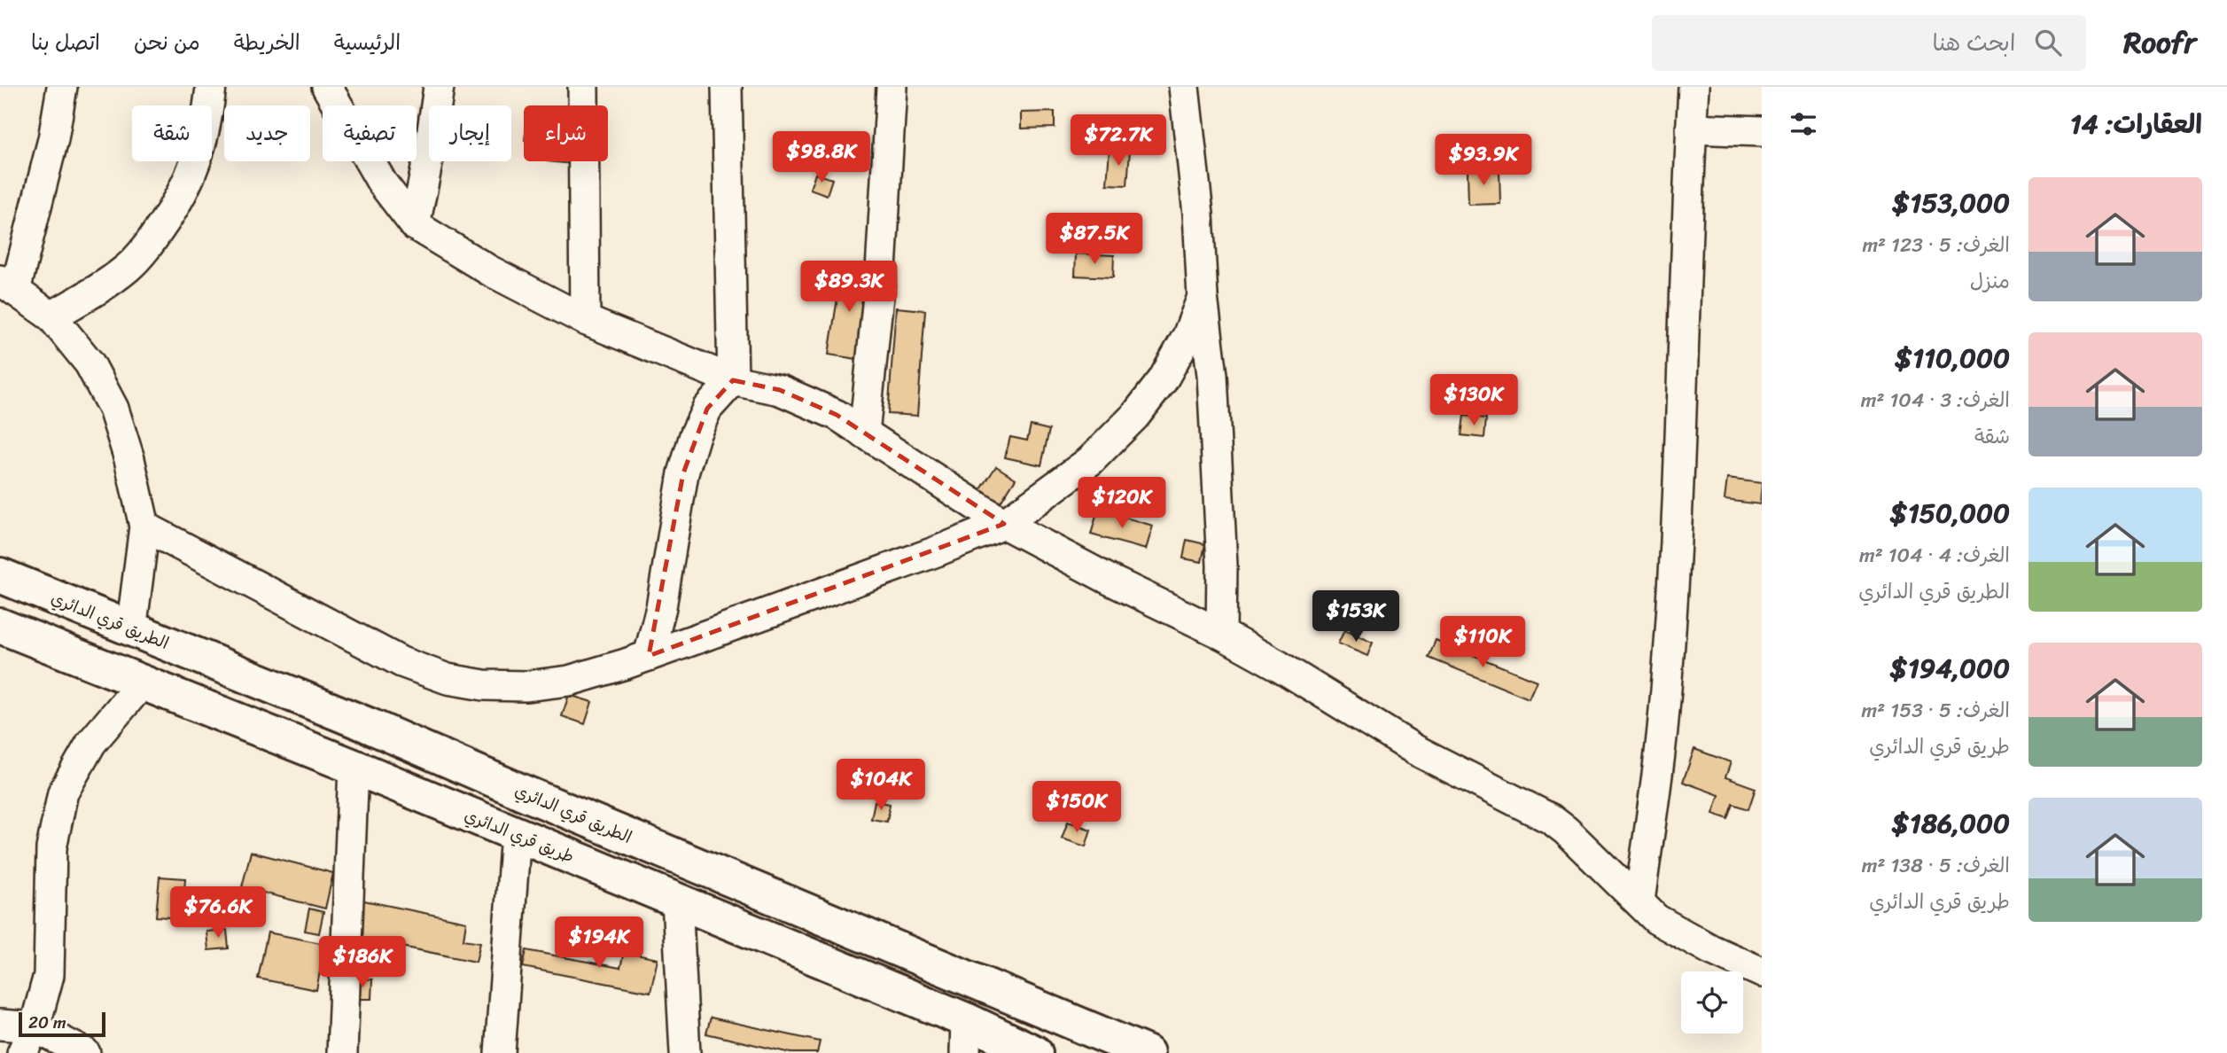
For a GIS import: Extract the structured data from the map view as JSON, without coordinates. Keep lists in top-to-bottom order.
{
  "streets": {
    "highway": ["الطريق قري الدائري", "طريق قري الدائري"]
  },
  "scale_bar": "20 m",
  "page": {
    "header": "Roofr",
    "search": "ابحث هنا",
    "nav": [
      "الرئيسية",
      "الخريطة",
      "من نحن",
      "اتصل بنا"
    ],
    "heading": "العقارات: 14",
    "chip": [
      "شراء",
      "إيجار",
      "تصفية",
      "جديد",
      "شقة"
    ],
    "price": [
      "$72.7K",
      "$98.8K",
      "$93.9K",
      "$87.5K",
      "$89.3K",
      "$130K",
      "$120K",
      "$153K",
      "$110K",
      "$104K",
      "$150K",
      "$76.6K",
      "$194K",
      "$186K"
    ],
    "list": [
      {
        "name": "$153,000",
        "note": "الغرف: 5 · 123 m² · منزل"
      },
      {
        "name": "$110,000",
        "note": "الغرف: 3 · 104 m² · شقة"
      },
      {
        "name": "$150,000",
        "note": "الغرف: 4 · 104 m² · الطريق قري الدائري"
      },
      {
        "name": "$194,000",
        "note": "الغرف: 5 · 153 m² · طريق قري الدائري"
      },
      {
        "name": "$186,000",
        "note": "الغرف: 5 · 138 m² · طريق قري الدائري"
      }
    ],
    "scale": "20 m"
  }
}
